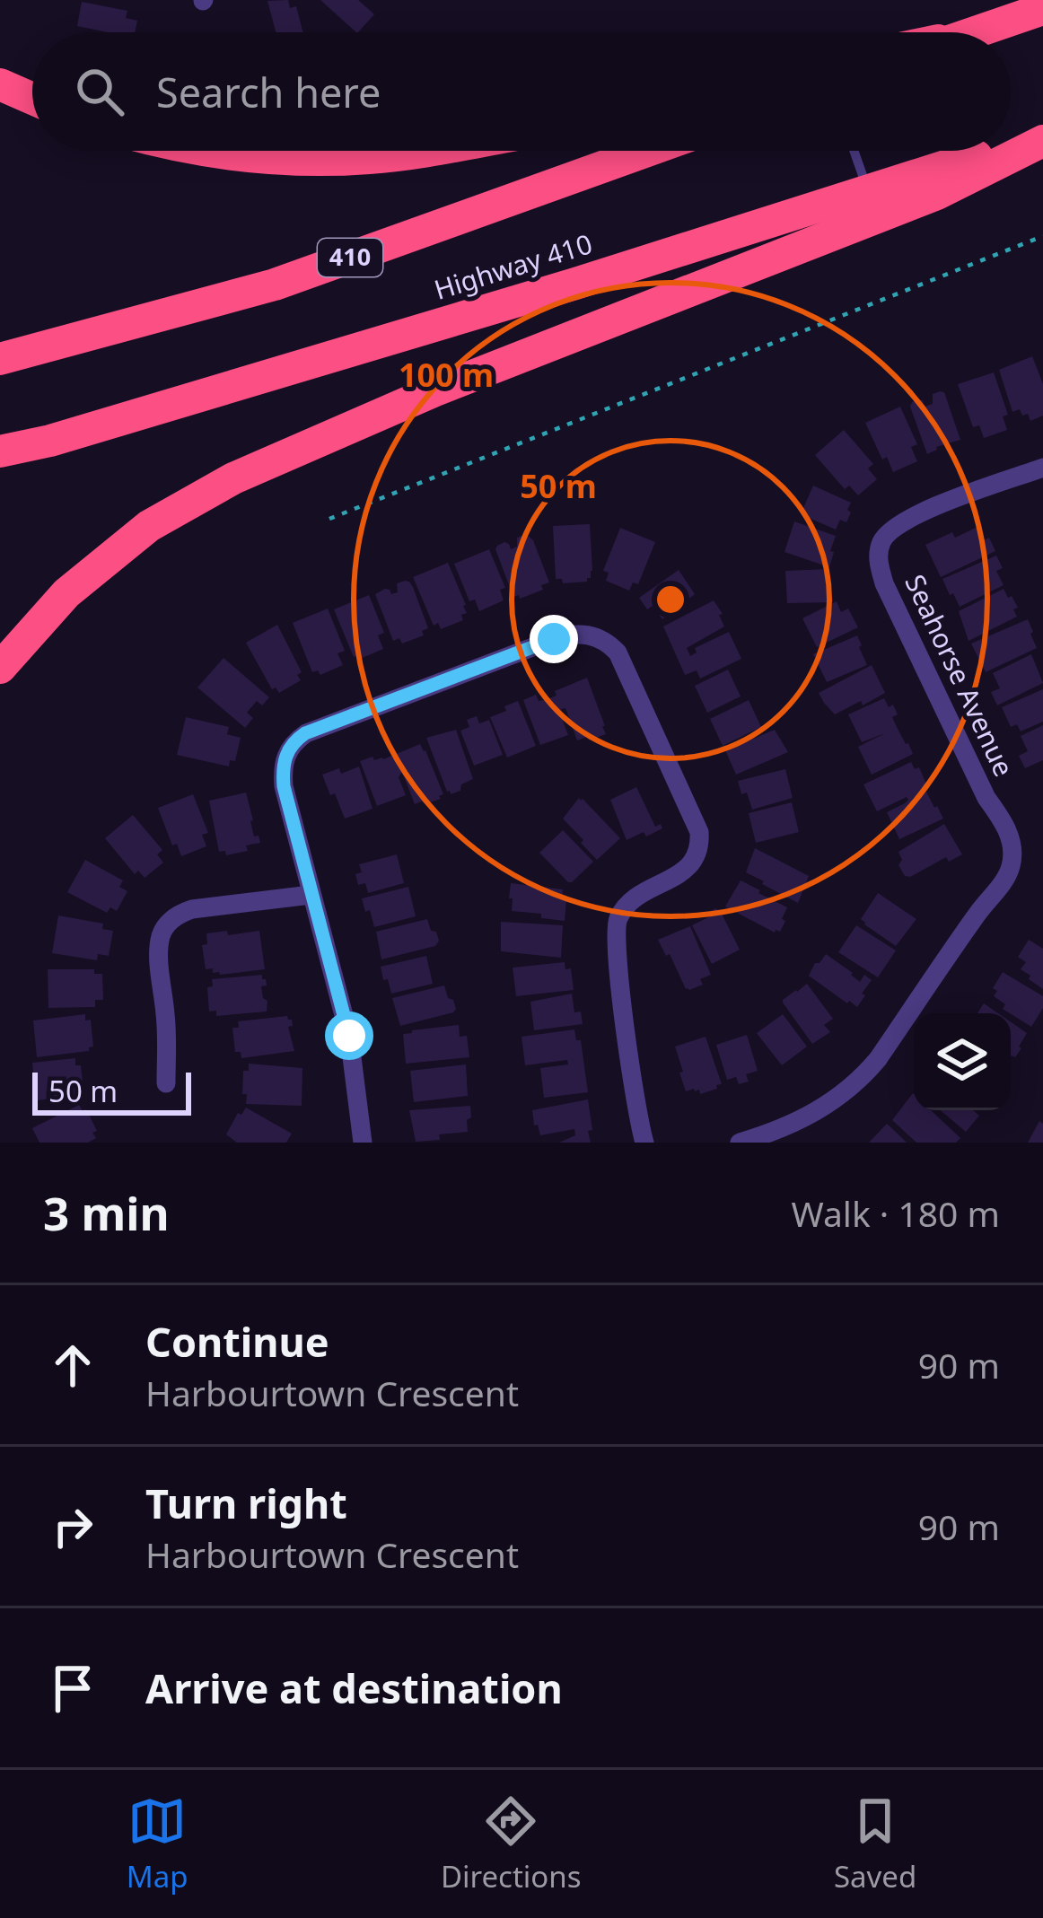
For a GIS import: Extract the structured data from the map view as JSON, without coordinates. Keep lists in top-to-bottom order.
{
  "streets": {
    "highway": ["410", "Highway 410"],
    "street": ["Seahorse Avenue"]
  },
  "scale_bar": "50 m",
  "page": {
    "search": "Search here",
    "scale": "50 m",
    "heading": ["3 min", "Walk · 180 m"],
    "list": [
      ["Continue", "Harbourtown Crescent", "90 m"],
      ["Turn right", "Harbourtown Crescent", "90 m"],
      "Arrive at destination"
    ],
    "nav": ["Map", "Directions", "Saved"]
  },
  "rings": ["100 m", "50 m"]
}
